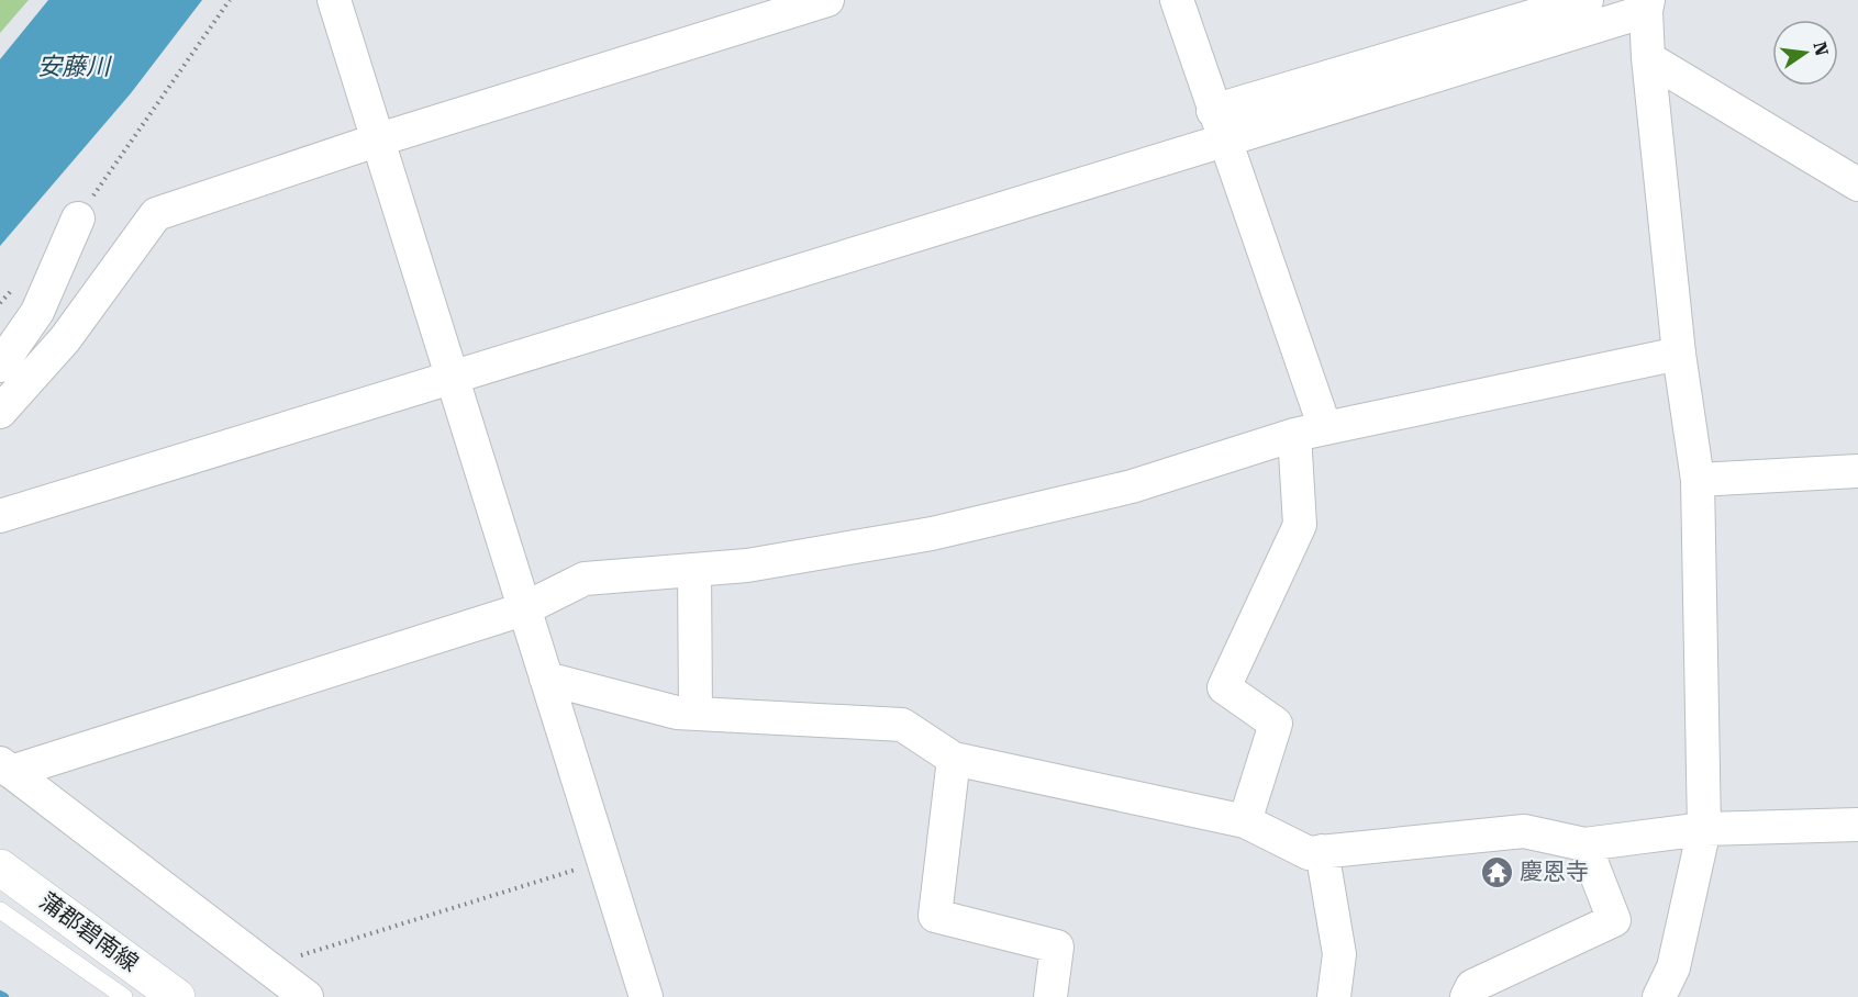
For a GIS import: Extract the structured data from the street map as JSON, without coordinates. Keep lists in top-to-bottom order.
{
  "streets": {
    "main road": ["蒲郡碧南線"]
  },
  "water": ["安藤川"],
  "places": {
    "temple": ["慶恩寺"]
  },
  "north": "right"
}
